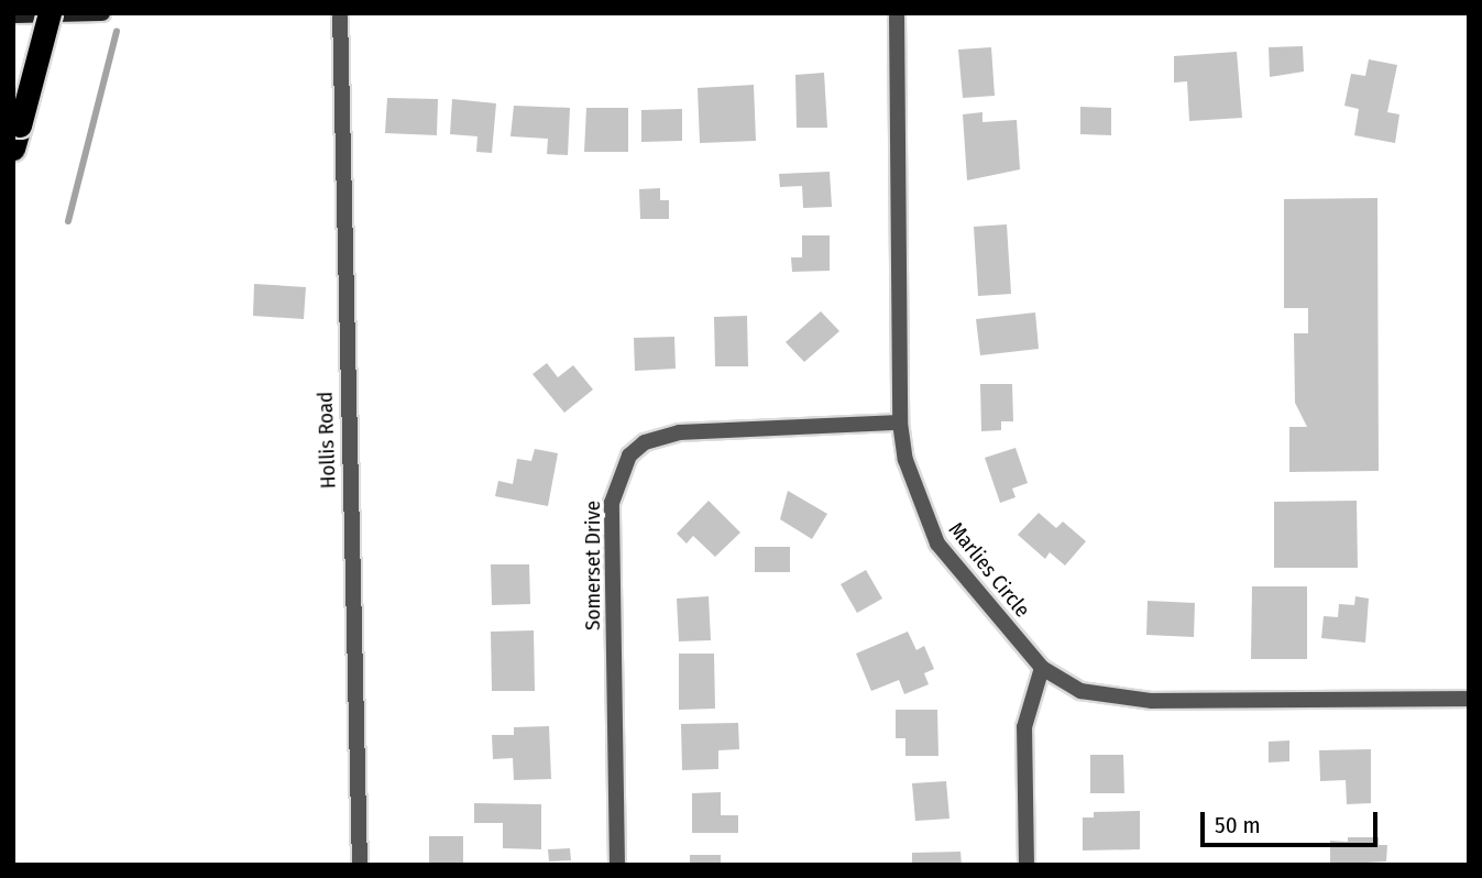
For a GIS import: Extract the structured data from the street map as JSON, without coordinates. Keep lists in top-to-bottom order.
{
  "streets": {
    "street": ["Hollis Road", "Somerset Drive", "Marlies Circle"]
  },
  "crossings": [
    ["Somerset Drive", "Marlies Circle"]
  ],
  "scale_bar": "50 m"
}
